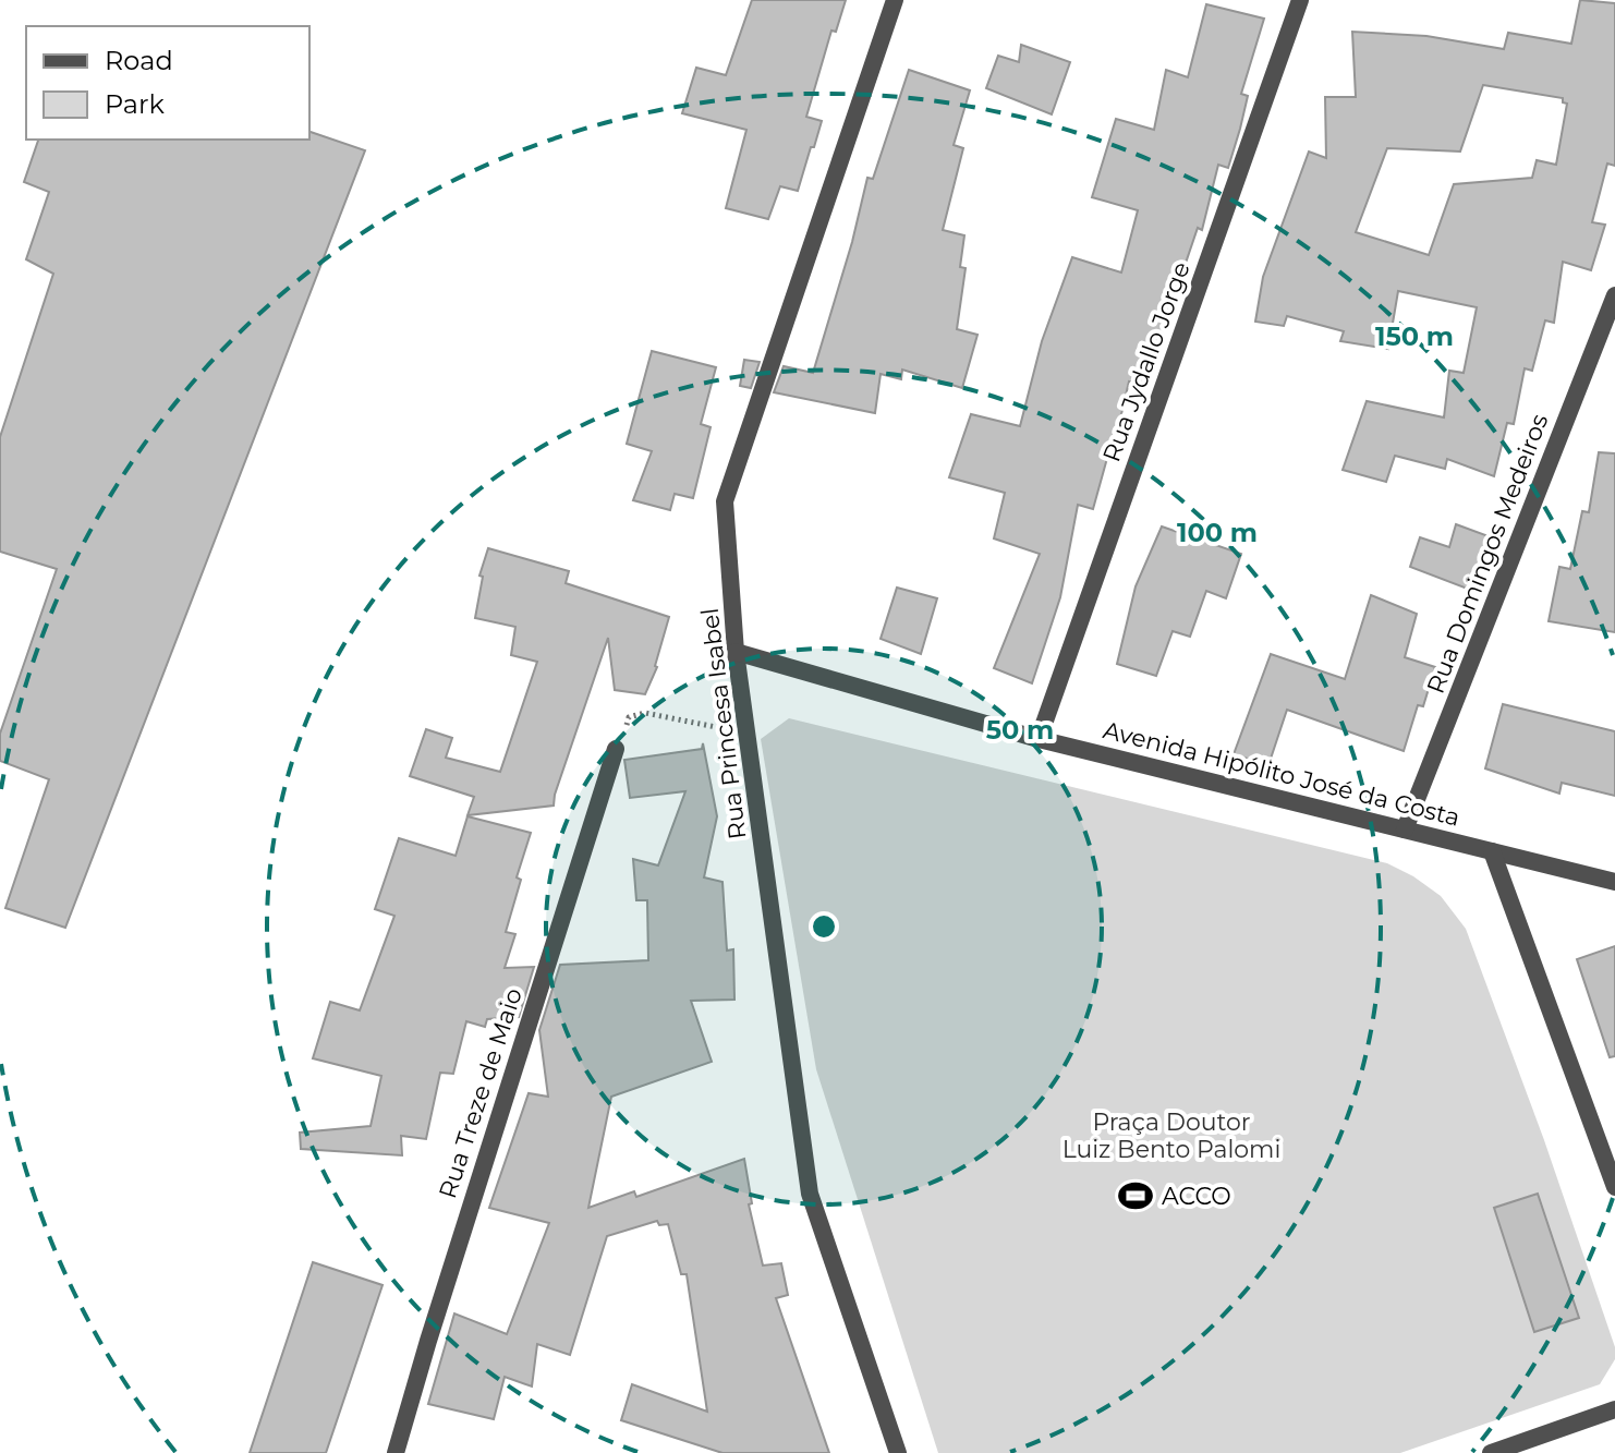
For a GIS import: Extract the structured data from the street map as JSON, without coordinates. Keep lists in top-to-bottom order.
{
  "streets": {
    "street": [
      "Rua Jydallo Jorge",
      "Rua Domingos Medeiros",
      "Rua Princesa Isabel",
      "Avenida Hipólito José da Costa",
      "Rua Treze de Maio"
    ]
  },
  "crossings": [
    ["Rua Jydallo Jorge", "Avenida Hipólito José da Costa"],
    ["Rua Domingos Medeiros", "Avenida Hipólito José da Costa"],
    ["Rua Princesa Isabel", "Avenida Hipólito José da Costa"]
  ],
  "parks": ["Praça Doutor Luiz Bento Palomi"],
  "places": {
    "sports": ["ACCO"]
  },
  "legend": ["Road", "Park"],
  "rings": ["150 m", "100 m", "50 m"]
}
